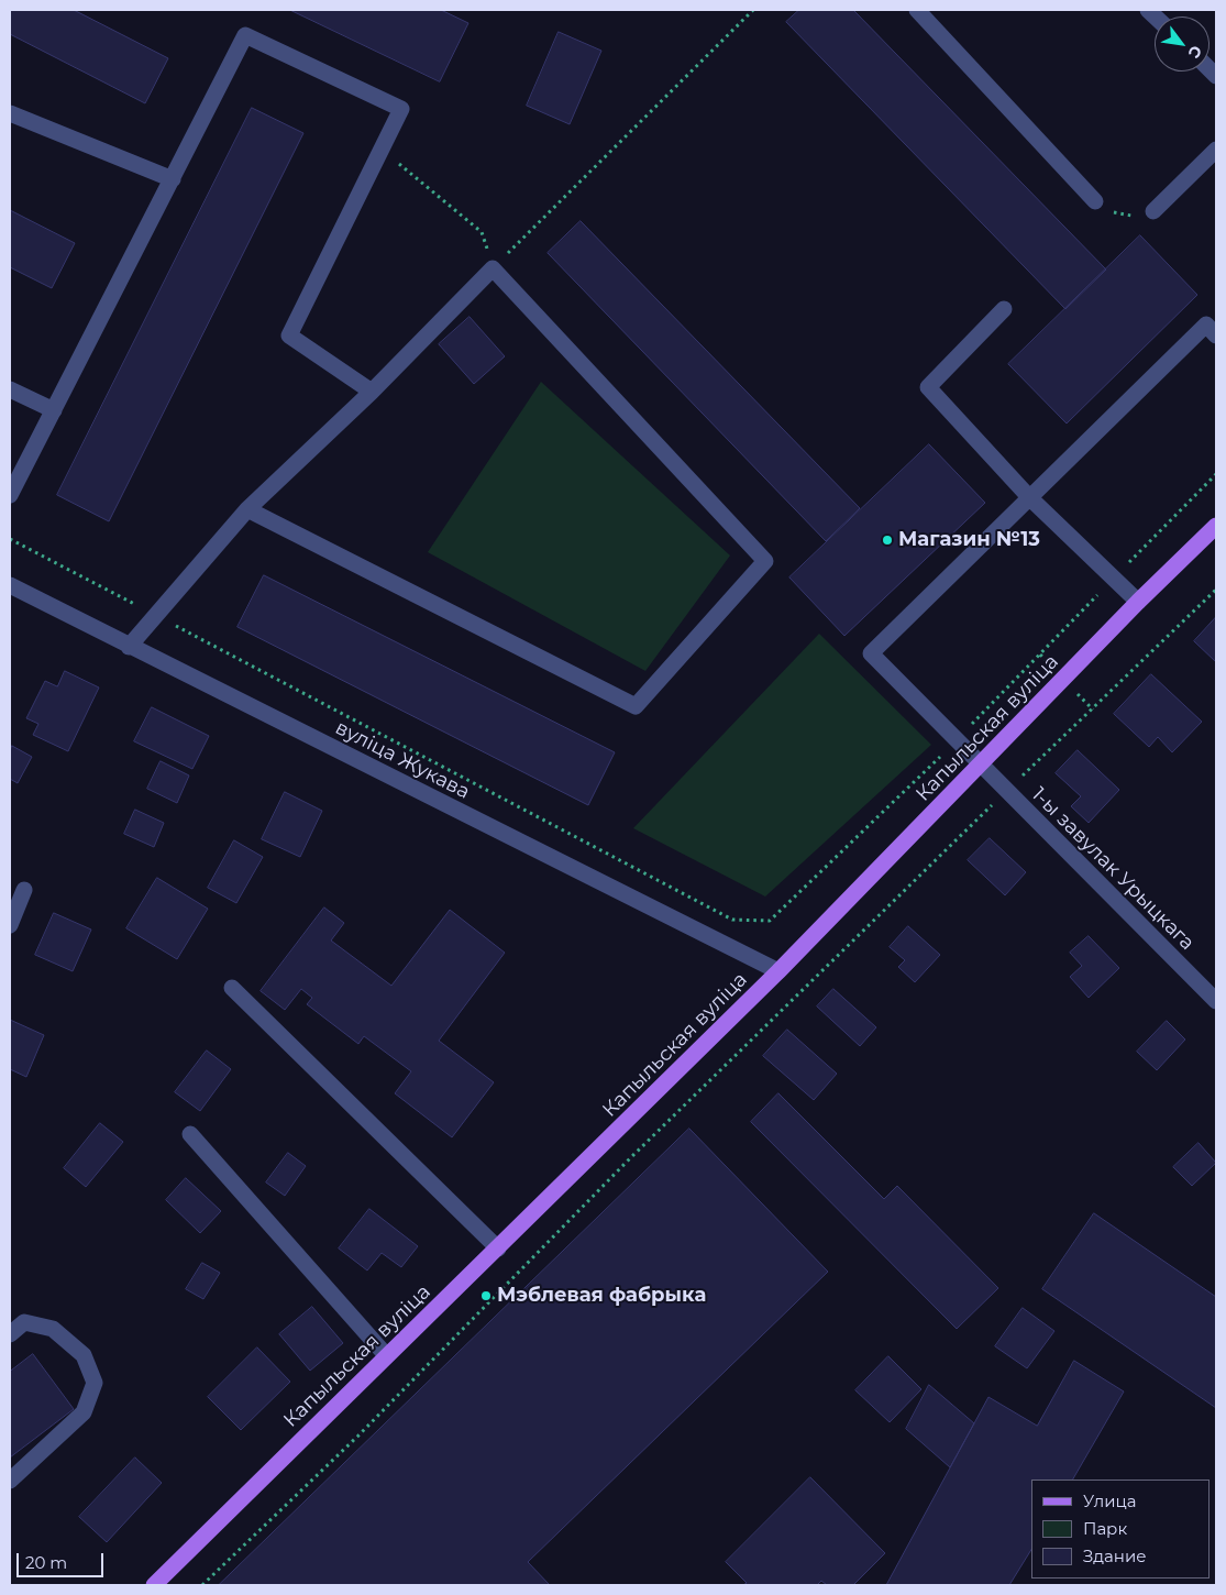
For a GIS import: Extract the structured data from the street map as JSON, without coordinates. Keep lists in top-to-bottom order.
{
  "streets": {
    "main road": ["Капыльская вуліца"],
    "street": ["вуліца Жукава", "1-ы завулак Урыцкага"]
  },
  "crossings": [
    ["Капыльская вуліца", "вуліца Жукава"],
    ["Капыльская вуліца", "1-ы завулак Урыцкага"]
  ],
  "places": ["Магазин №13", "Мэблевая фабрыка"],
  "legend": ["Улица", "Парк", "Здание"],
  "scale_bar": "20 m",
  "north": "bottom right"
}
